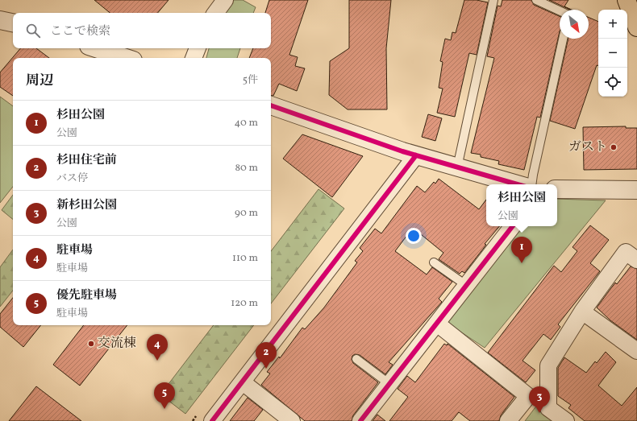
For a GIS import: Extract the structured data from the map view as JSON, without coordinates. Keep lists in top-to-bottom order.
{
  "places": ["ガスト", "交流棟"],
  "north": "bottom right",
  "page": {
    "map_buttons": ["+", "−"],
    "search": "ここで検索",
    "heading": ["周辺", "5件"],
    "list": [
      {
        "mark": "1",
        "name": "杉田公園",
        "note": "公園",
        "value": "40 m"
      },
      {
        "mark": "2",
        "name": "杉田住宅前",
        "note": "バス停",
        "value": "80 m"
      },
      {
        "mark": "3",
        "name": "新杉田公園",
        "note": "公園",
        "value": "90 m"
      },
      {
        "mark": "4",
        "name": "駐車場",
        "note": "駐車場",
        "value": "110 m"
      },
      {
        "mark": "5",
        "name": "優先駐車場",
        "note": "駐車場",
        "value": "120 m"
      }
    ],
    "popup": ["杉田公園", "公園"],
    "pins": [
      "1",
      "4",
      "2",
      "5",
      "3"
    ]
  }
}
